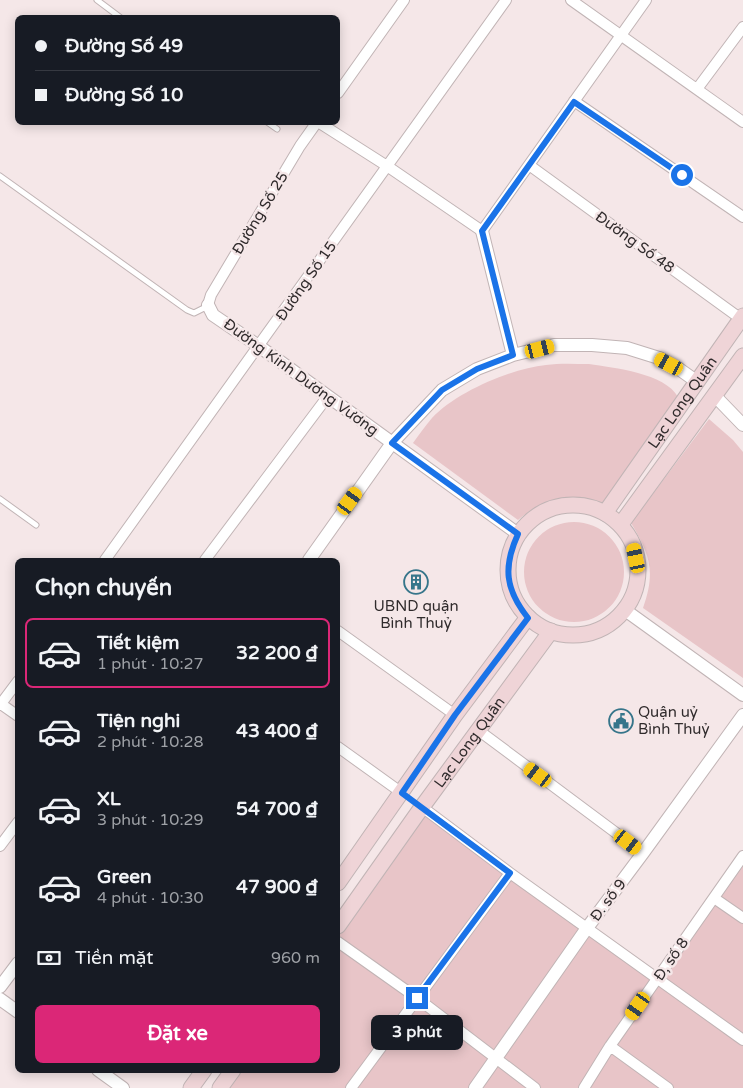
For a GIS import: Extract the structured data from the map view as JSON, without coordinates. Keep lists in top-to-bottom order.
{
  "streets": {
    "main road": ["Lạc Long Quân"],
    "street": [
      "Đường Số 25",
      "Đường Số 48",
      "Đường Số 15",
      "Đường Kinh Dương Vương",
      "Đ. số 9",
      "Đ, số 8"
    ]
  },
  "crossings": [
    ["Đường Số 25", "Đường Kinh Dương Vương"],
    ["Đường Số 48", "Lạc Long Quân"],
    ["Đường Số 15", "Đường Kinh Dương Vương"],
    ["Đường Kinh Dương Vương", "Lạc Long Quân"]
  ],
  "places": {
    "building": ["UBND quận Bình Thuỷ"],
    "public building": ["Quận uỷ Bình Thuỷ"]
  },
  "page": {
    "banner": ["Đường Số 49", "Đường Số 10"],
    "heading": "Chọn chuyến",
    "list": [
      {
        "name": "Tiết kiệm",
        "note": "1 phút · 10:27",
        "value": "32 200 ₫"
      },
      {
        "name": "Tiện nghi",
        "note": "2 phút · 10:28",
        "value": "43 400 ₫"
      },
      {
        "name": "XL",
        "note": "3 phút · 10:29",
        "value": "54 700 ₫"
      },
      {
        "name": "Green",
        "note": "4 phút · 10:30",
        "value": "47 900 ₫"
      }
    ],
    "pay": ["Tiền mặt", "960 m"],
    "buttons": "Đặt xe",
    "bubble": "3 phút"
  }
}
